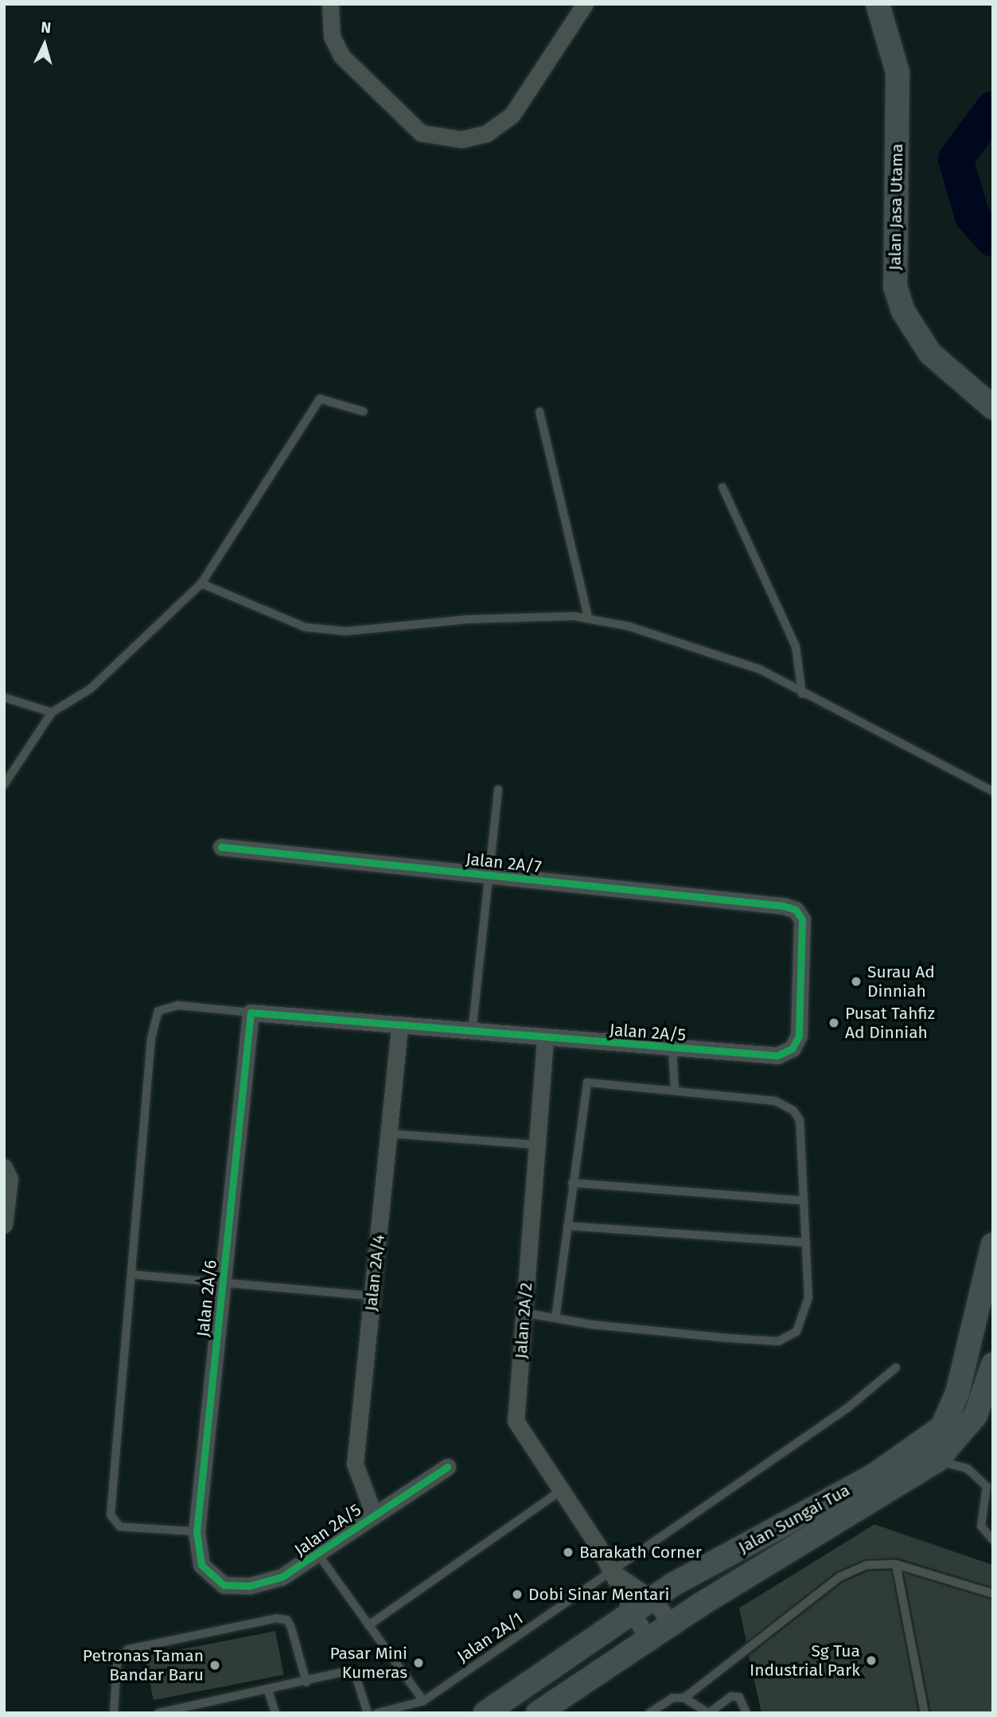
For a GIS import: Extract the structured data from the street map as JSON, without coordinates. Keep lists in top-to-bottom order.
{
  "streets": {
    "main road": ["Jalan Jasa Utama", "Jalan Sungai Tua"],
    "street": [
      "Jalan 2A/7",
      "Jalan 2A/5",
      "Jalan 2A/4",
      "Jalan 2A/6",
      "Jalan 2A/2"
    ],
    "lane": ["Jalan 2A/1"]
  },
  "crossings": [
    ["Jalan 2A/7", "Jalan 2A/5"],
    ["Jalan 2A/5", "Jalan 2A/4"],
    ["Jalan 2A/5", "Jalan 2A/6"],
    ["Jalan 2A/5", "Jalan 2A/2"],
    ["Jalan 2A/2", "Jalan Sungai Tua"],
    ["Jalan 2A/2", "Jalan 2A/1"]
  ],
  "places": [
    "Surau Ad Dinniah",
    "Pusat Tahfiz Ad Dinniah",
    "Barakath Corner",
    "Dobi Sinar Mentari",
    "Sg Tua Industrial Park",
    "Pasar Mini Kumeras",
    "Petronas Taman Bandar Baru"
  ],
  "north": "top"
}
